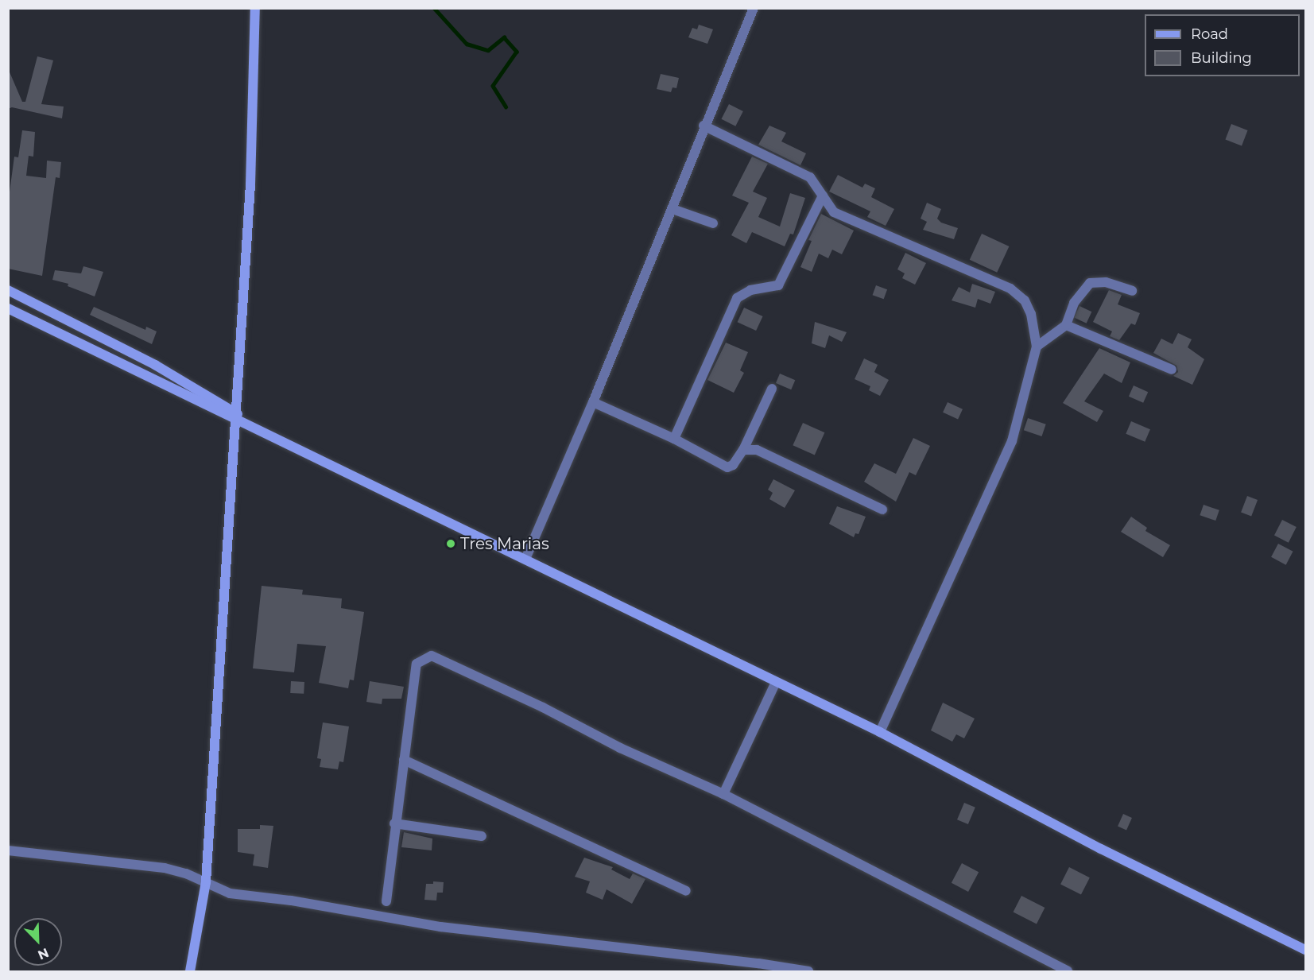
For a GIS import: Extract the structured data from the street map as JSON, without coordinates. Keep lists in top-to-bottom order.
{
  "places": ["Tres Marias"],
  "legend": ["Road", "Building"],
  "north": "bottom right"
}
